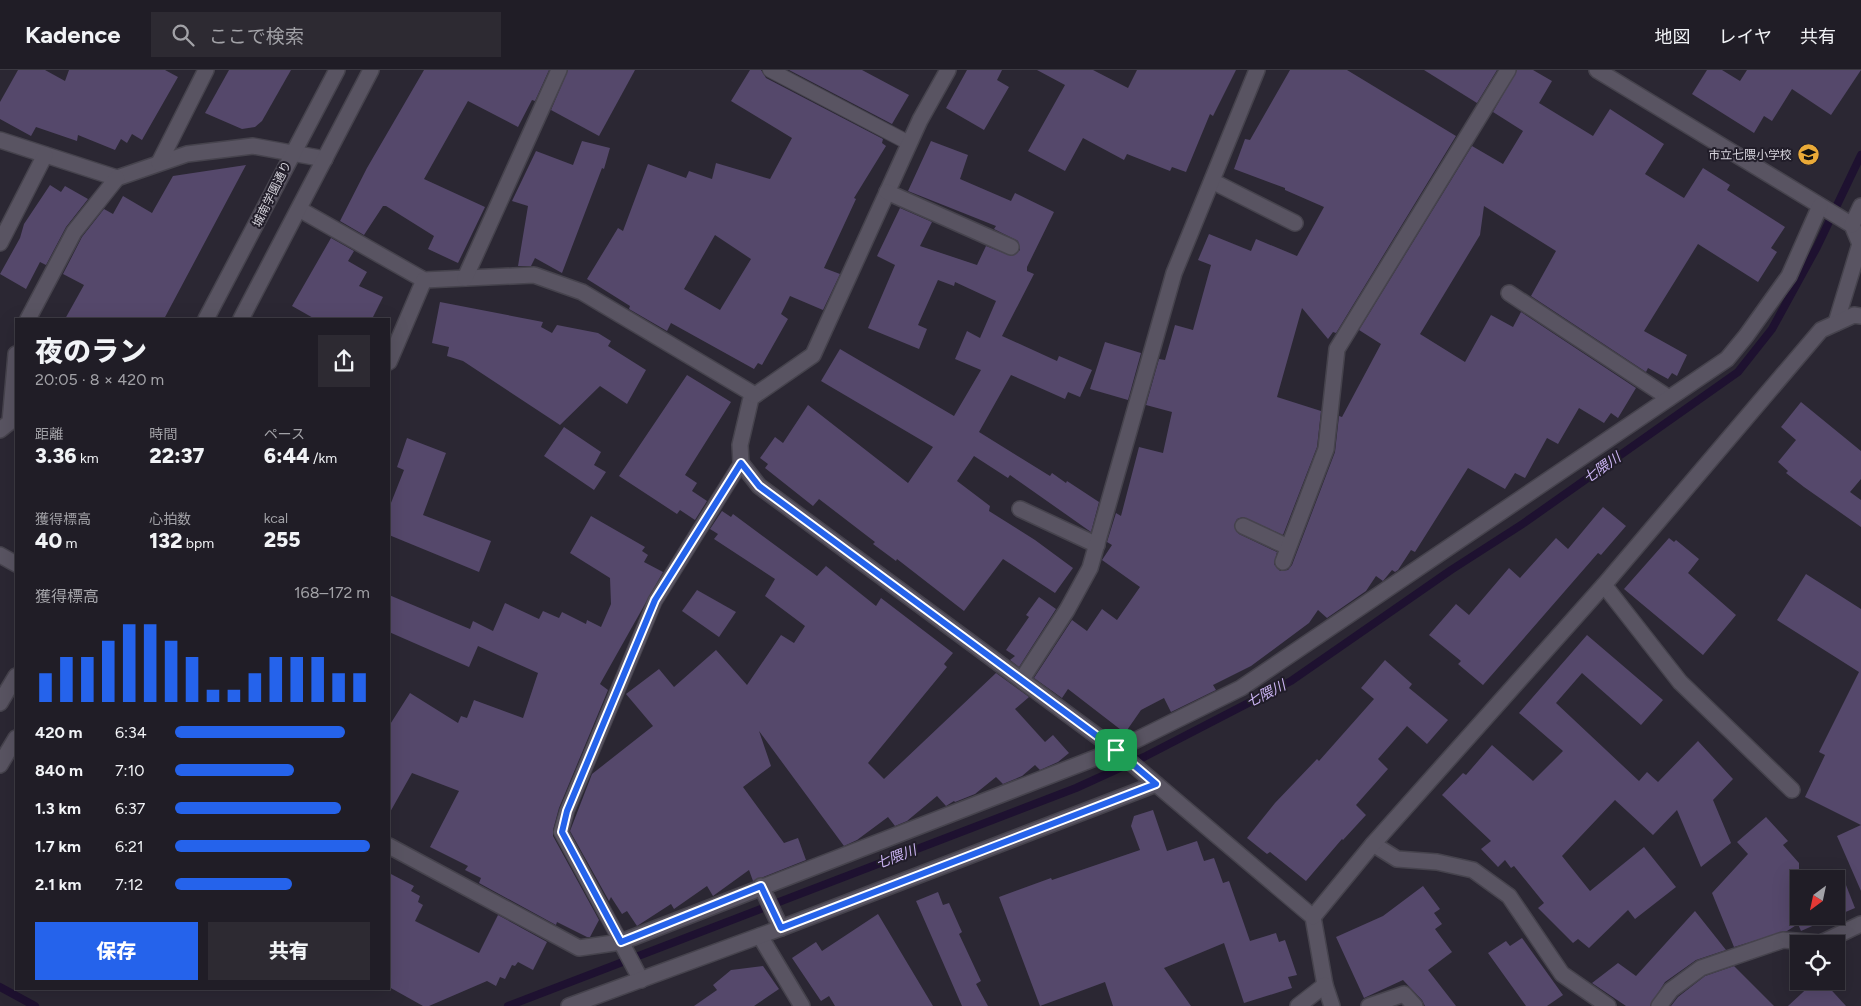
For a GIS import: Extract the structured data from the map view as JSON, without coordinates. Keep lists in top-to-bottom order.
{
  "streets": {
    "street": ["城南学園通り"]
  },
  "water": ["七隈川"],
  "places": {
    "school or university": ["市立七隈小学校"]
  },
  "north": "bottom left",
  "page": {
    "header": "Kadence",
    "search": "ここで検索",
    "nav": ["地図", "レイヤ", "共有"],
    "heading": ["夜のラン", "20:05 · 8 × 420 m"],
    "stats": [
      ["距離", "3.36 km"],
      ["時間", "22:37"],
      ["ペース", "6:44 /km"],
      ["獲得標高", "40 m"],
      ["心拍数", "132 bpm"],
      ["kcal", "255"]
    ],
    "chart": ["獲得標高", "168–172 m"],
    "list": [
      {
        "name": "420 m",
        "note": "6:34"
      },
      {
        "name": "840 m",
        "note": "7:10"
      },
      {
        "name": "1.3 km",
        "note": "6:37"
      },
      {
        "name": "1.7 km",
        "note": "6:21"
      },
      {
        "name": "2.1 km",
        "note": "7:12"
      }
    ],
    "buttons": ["保存", "共有"]
  }
}
